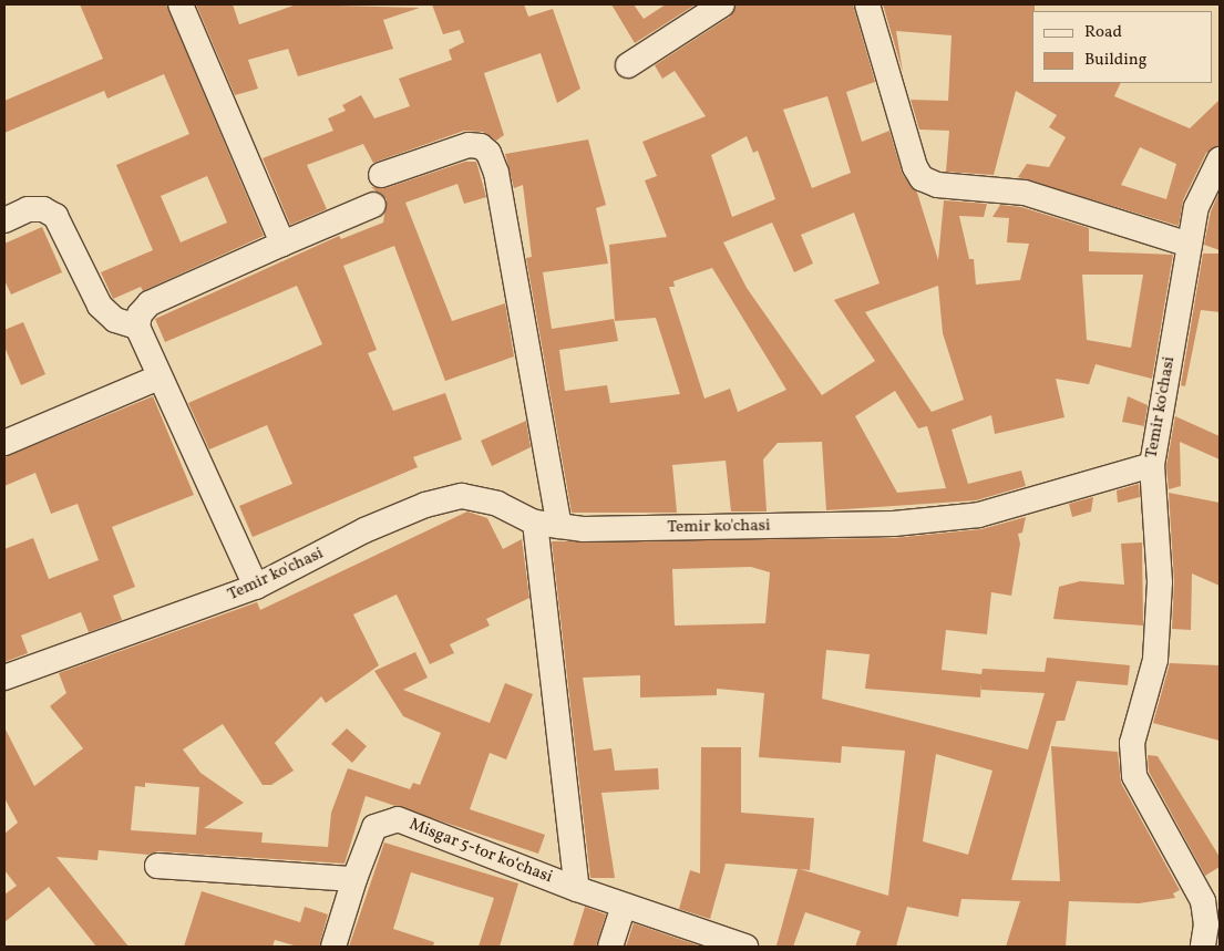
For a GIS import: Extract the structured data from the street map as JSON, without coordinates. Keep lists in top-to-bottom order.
{
  "streets": {
    "street": ["Temir ko'chasi", "Misgar 5-tor koʻchasi"]
  },
  "legend": ["Road", "Building"]
}
